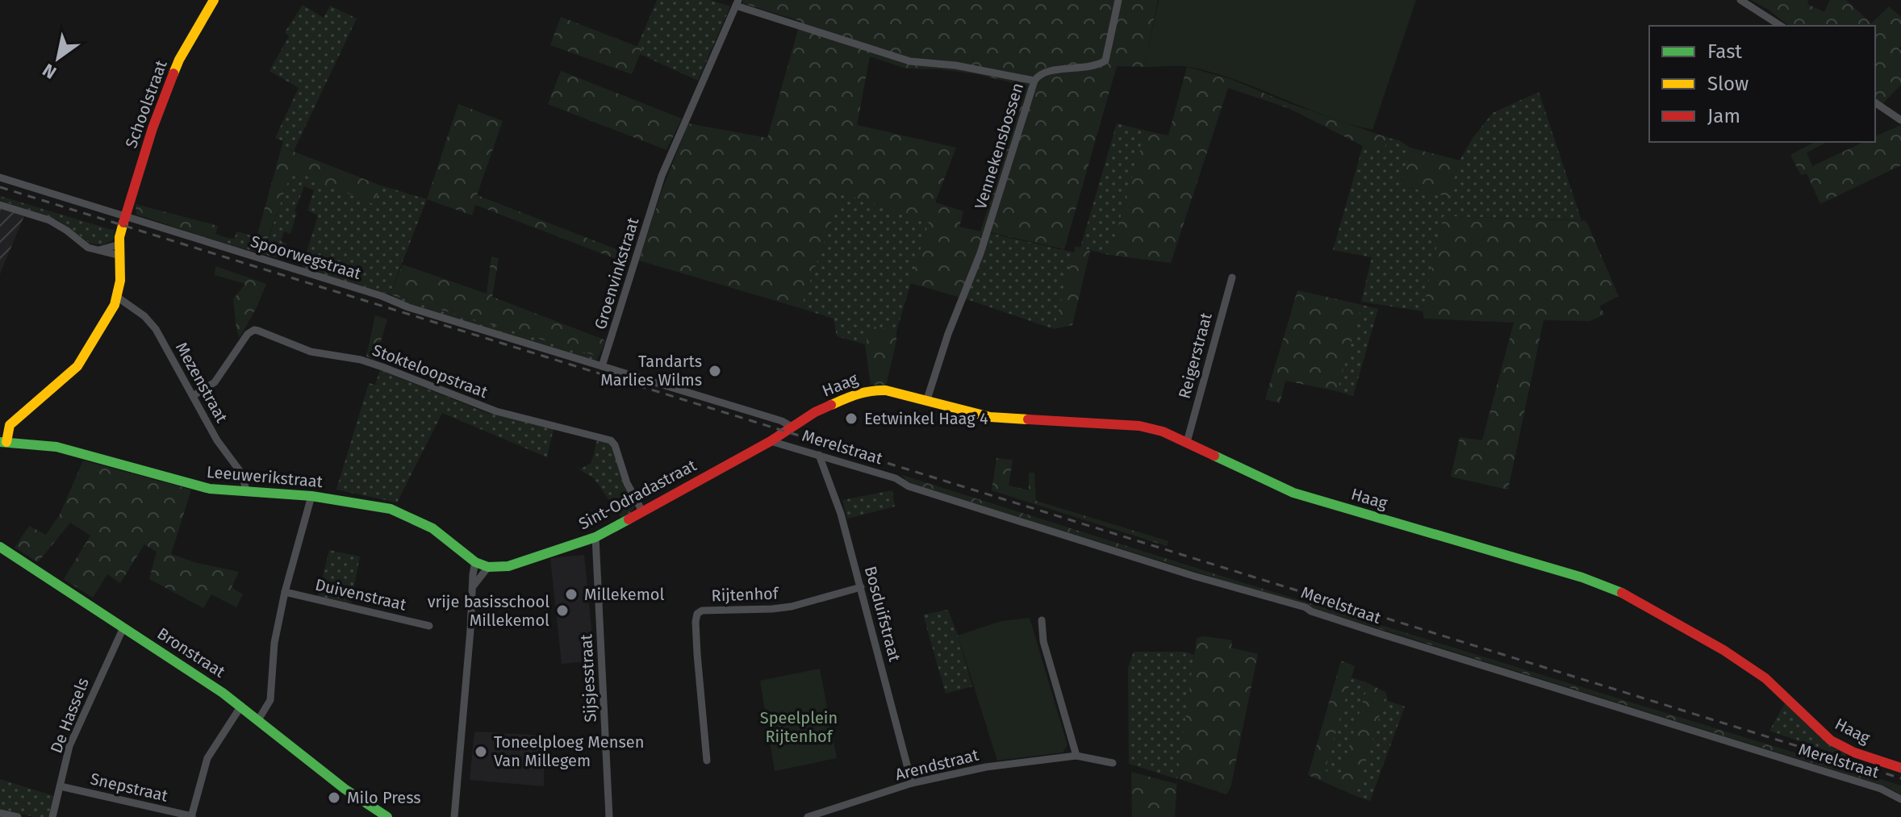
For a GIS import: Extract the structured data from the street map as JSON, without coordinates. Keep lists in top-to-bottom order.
{
  "streets": {
    "street": [
      "Schoolstraat",
      "Vennekensbossen",
      "Spoorwegstraat",
      "Groenvinkstraat",
      "Reigerstraat",
      "Stokteloopstraat",
      "Mezenstraat",
      "Haag",
      "Merelstraat",
      "Leeuwerikstraat",
      "Sint-Odradastraat",
      "Duivenstraat",
      "Rijtenhof",
      "Bosduifstraat",
      "Bronstraat",
      "Sijsjesstraat",
      "De Hassels",
      "Arendstraat",
      "Snepstraat"
    ]
  },
  "crossings": [
    ["Schoolstraat", "Spoorwegstraat"],
    ["Schoolstraat", "Mezenstraat"],
    ["Vennekensbossen", "Groenvinkstraat"],
    ["Vennekensbossen", "Haag"],
    ["Spoorwegstraat", "Groenvinkstraat"],
    ["Reigerstraat", "Haag"],
    ["Stokteloopstraat", "Mezenstraat"],
    ["Stokteloopstraat", "Sint-Odradastraat"],
    ["Mezenstraat", "Leeuwerikstraat"],
    ["Haag", "Sint-Odradastraat"],
    ["Merelstraat", "Sint-Odradastraat"],
    ["Merelstraat", "Bosduifstraat"],
    ["Leeuwerikstraat", "Sint-Odradastraat"],
    ["Sint-Odradastraat", "Sijsjesstraat"],
    ["Rijtenhof", "Bosduifstraat"],
    ["Bosduifstraat", "Arendstraat"],
    ["Bronstraat", "De Hassels"],
    ["De Hassels", "Snepstraat"]
  ],
  "parks": ["Speelplein Rijtenhof"],
  "places": [
    "Tandarts Marlies Wilms",
    "Eetwinkel Haag 4",
    "Millekemol",
    "vrije basisschool Millekemol",
    "Toneelploeg Mensen Van Millegem",
    "Milo Press"
  ],
  "legend": ["Fast", "Slow", "Jam"],
  "north": "bottom left"
}
